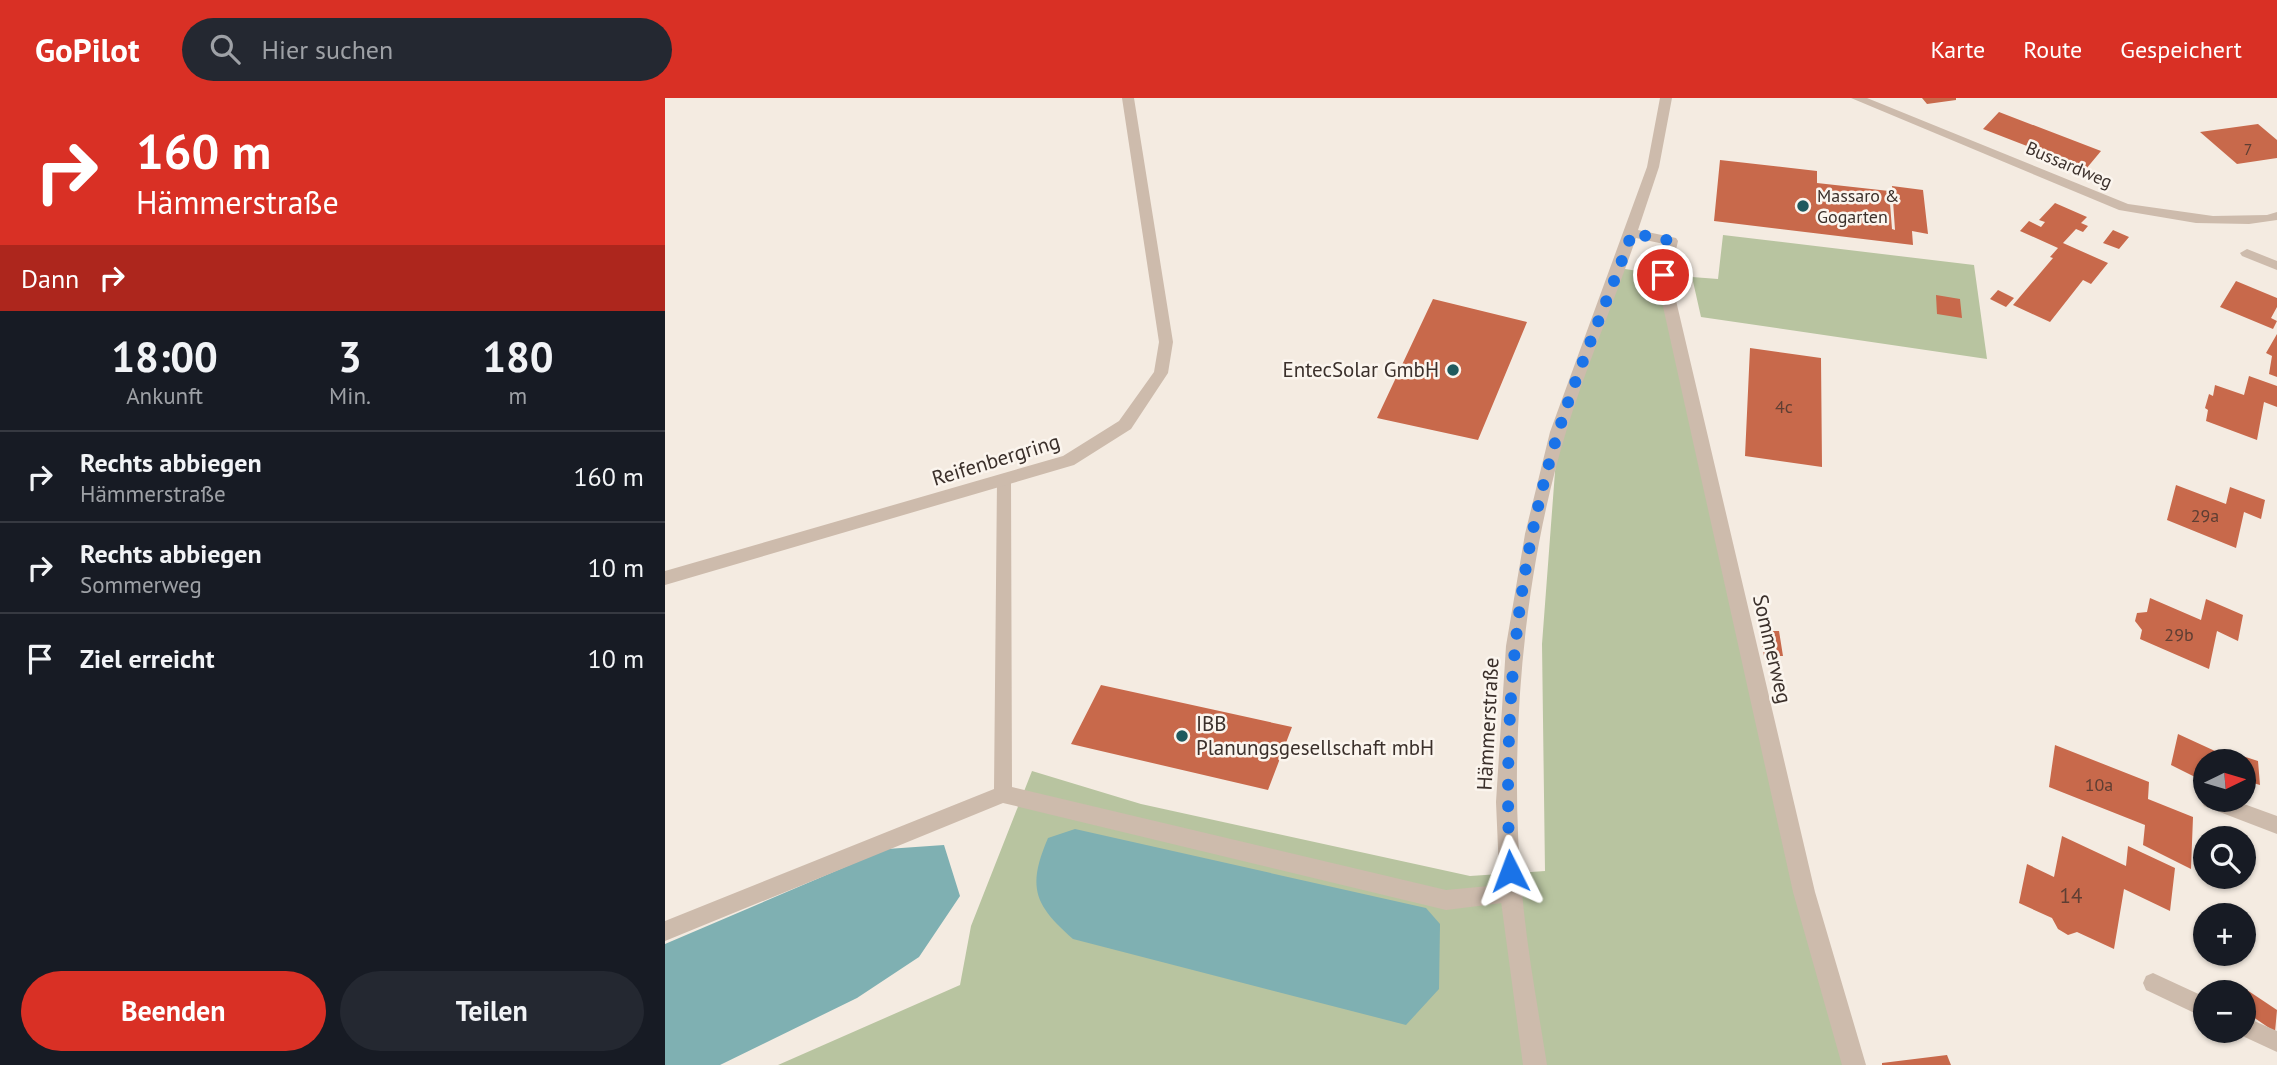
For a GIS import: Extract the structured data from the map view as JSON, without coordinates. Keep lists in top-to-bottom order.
{
  "streets": {
    "street": [
      "Bussardweg",
      "Reifenbergring",
      "Sommerweg",
      "Hämmerstraße"
    ]
  },
  "crossings": [
    ["Sommerweg", "Hämmerstraße"]
  ],
  "places": ["Massaro & Gogarten", "EntecSolar GmbH", "IBB Planungsgesellschaft mbH"],
  "house_numbers": [
    "7",
    "4c",
    "29a",
    "29b",
    "10a",
    "14"
  ],
  "north": "right",
  "page": {
    "header": "GoPilot",
    "search": "Hier suchen",
    "nav": ["Karte", "Route", "Gespeichert"],
    "turn": ["160 m", "Hämmerstraße"],
    "then": "Dann",
    "eta": [
      "18:00",
      "Ankunft",
      "3",
      "Min.",
      "180",
      "m"
    ],
    "list": [
      {
        "name": "Rechts abbiegen",
        "note": "Hämmerstraße",
        "value": "160 m"
      },
      {
        "name": "Rechts abbiegen",
        "note": "Sommerweg",
        "value": "10 m"
      },
      {
        "name": "Ziel erreicht",
        "value": "10 m"
      }
    ],
    "map_buttons": ["+", "−"],
    "buttons": ["Beenden", "Teilen"]
  }
}
